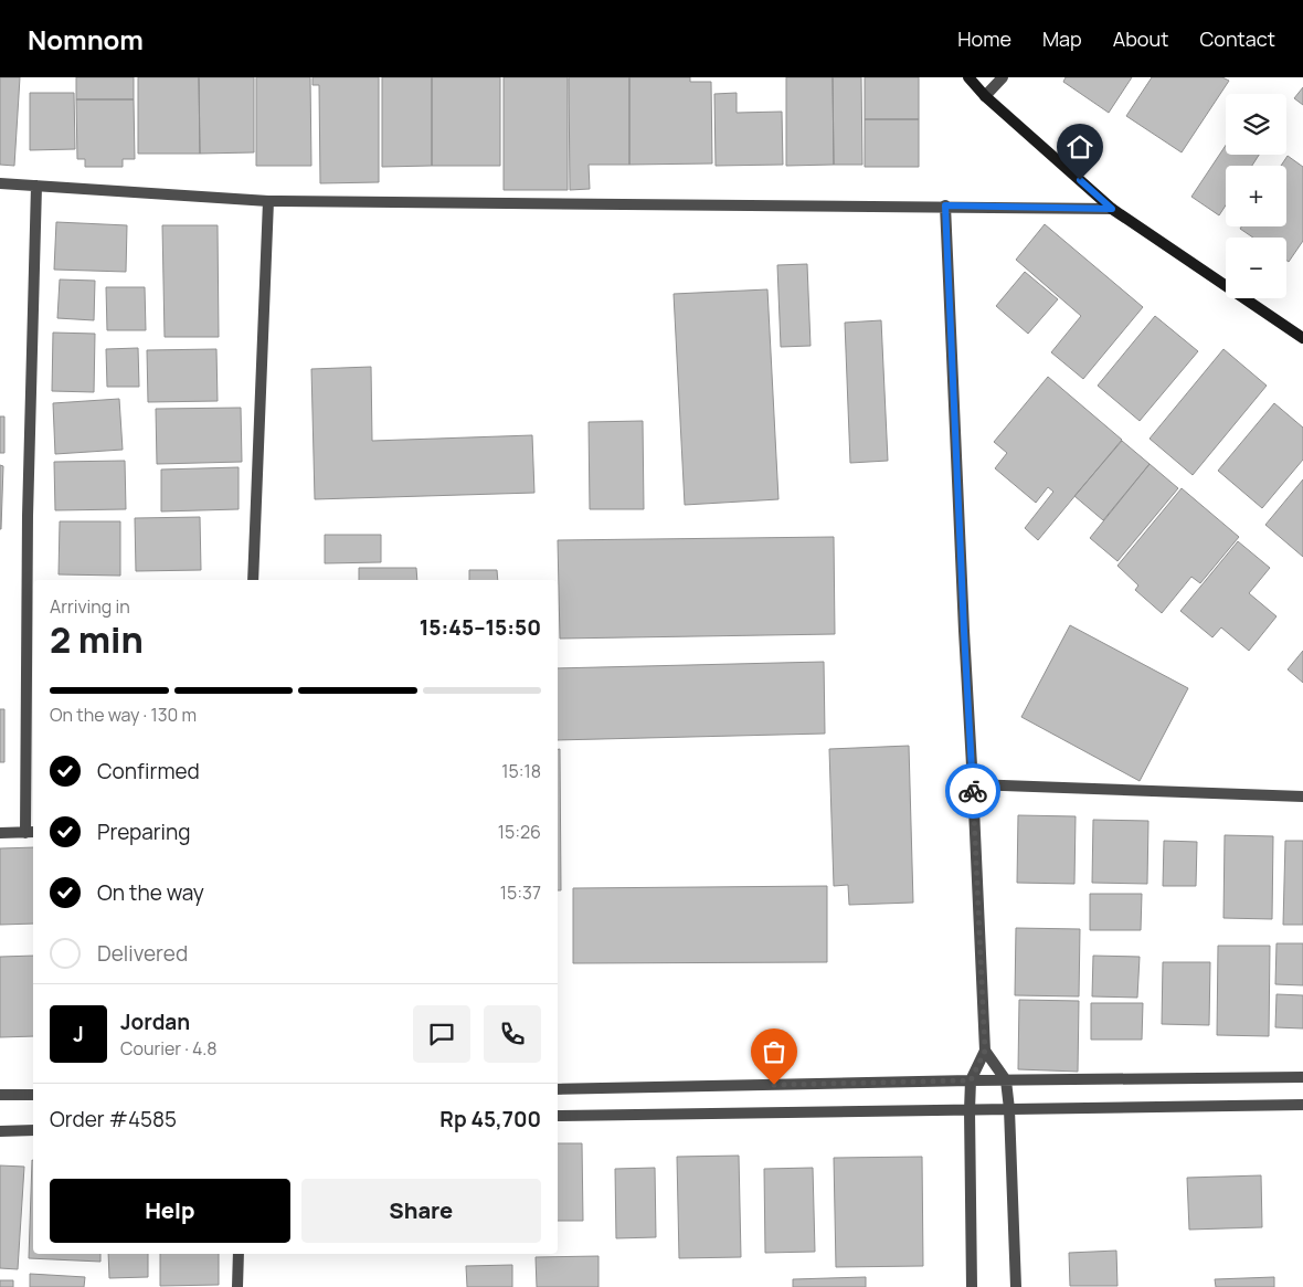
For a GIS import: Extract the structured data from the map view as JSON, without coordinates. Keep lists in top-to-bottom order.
{
  "page": {
    "header": "Nomnom",
    "nav": [
      "Home",
      "Map",
      "About",
      "Contact"
    ],
    "map_buttons": ["+", "−"],
    "heading": ["2 min", "Arriving in", "15:45–15:50"],
    "panel": [
      "Jordan",
      "Courier · 4.8",
      "Order #4585",
      "Rp 45,700"
    ],
    "bar": "On the way · 130 m",
    "list": [
      ["Confirmed", "15:18"],
      ["Preparing", "15:26"],
      ["On the way", "15:37"],
      "Delivered"
    ],
    "round": "J",
    "buttons": ["Help", "Share"]
  }
}
